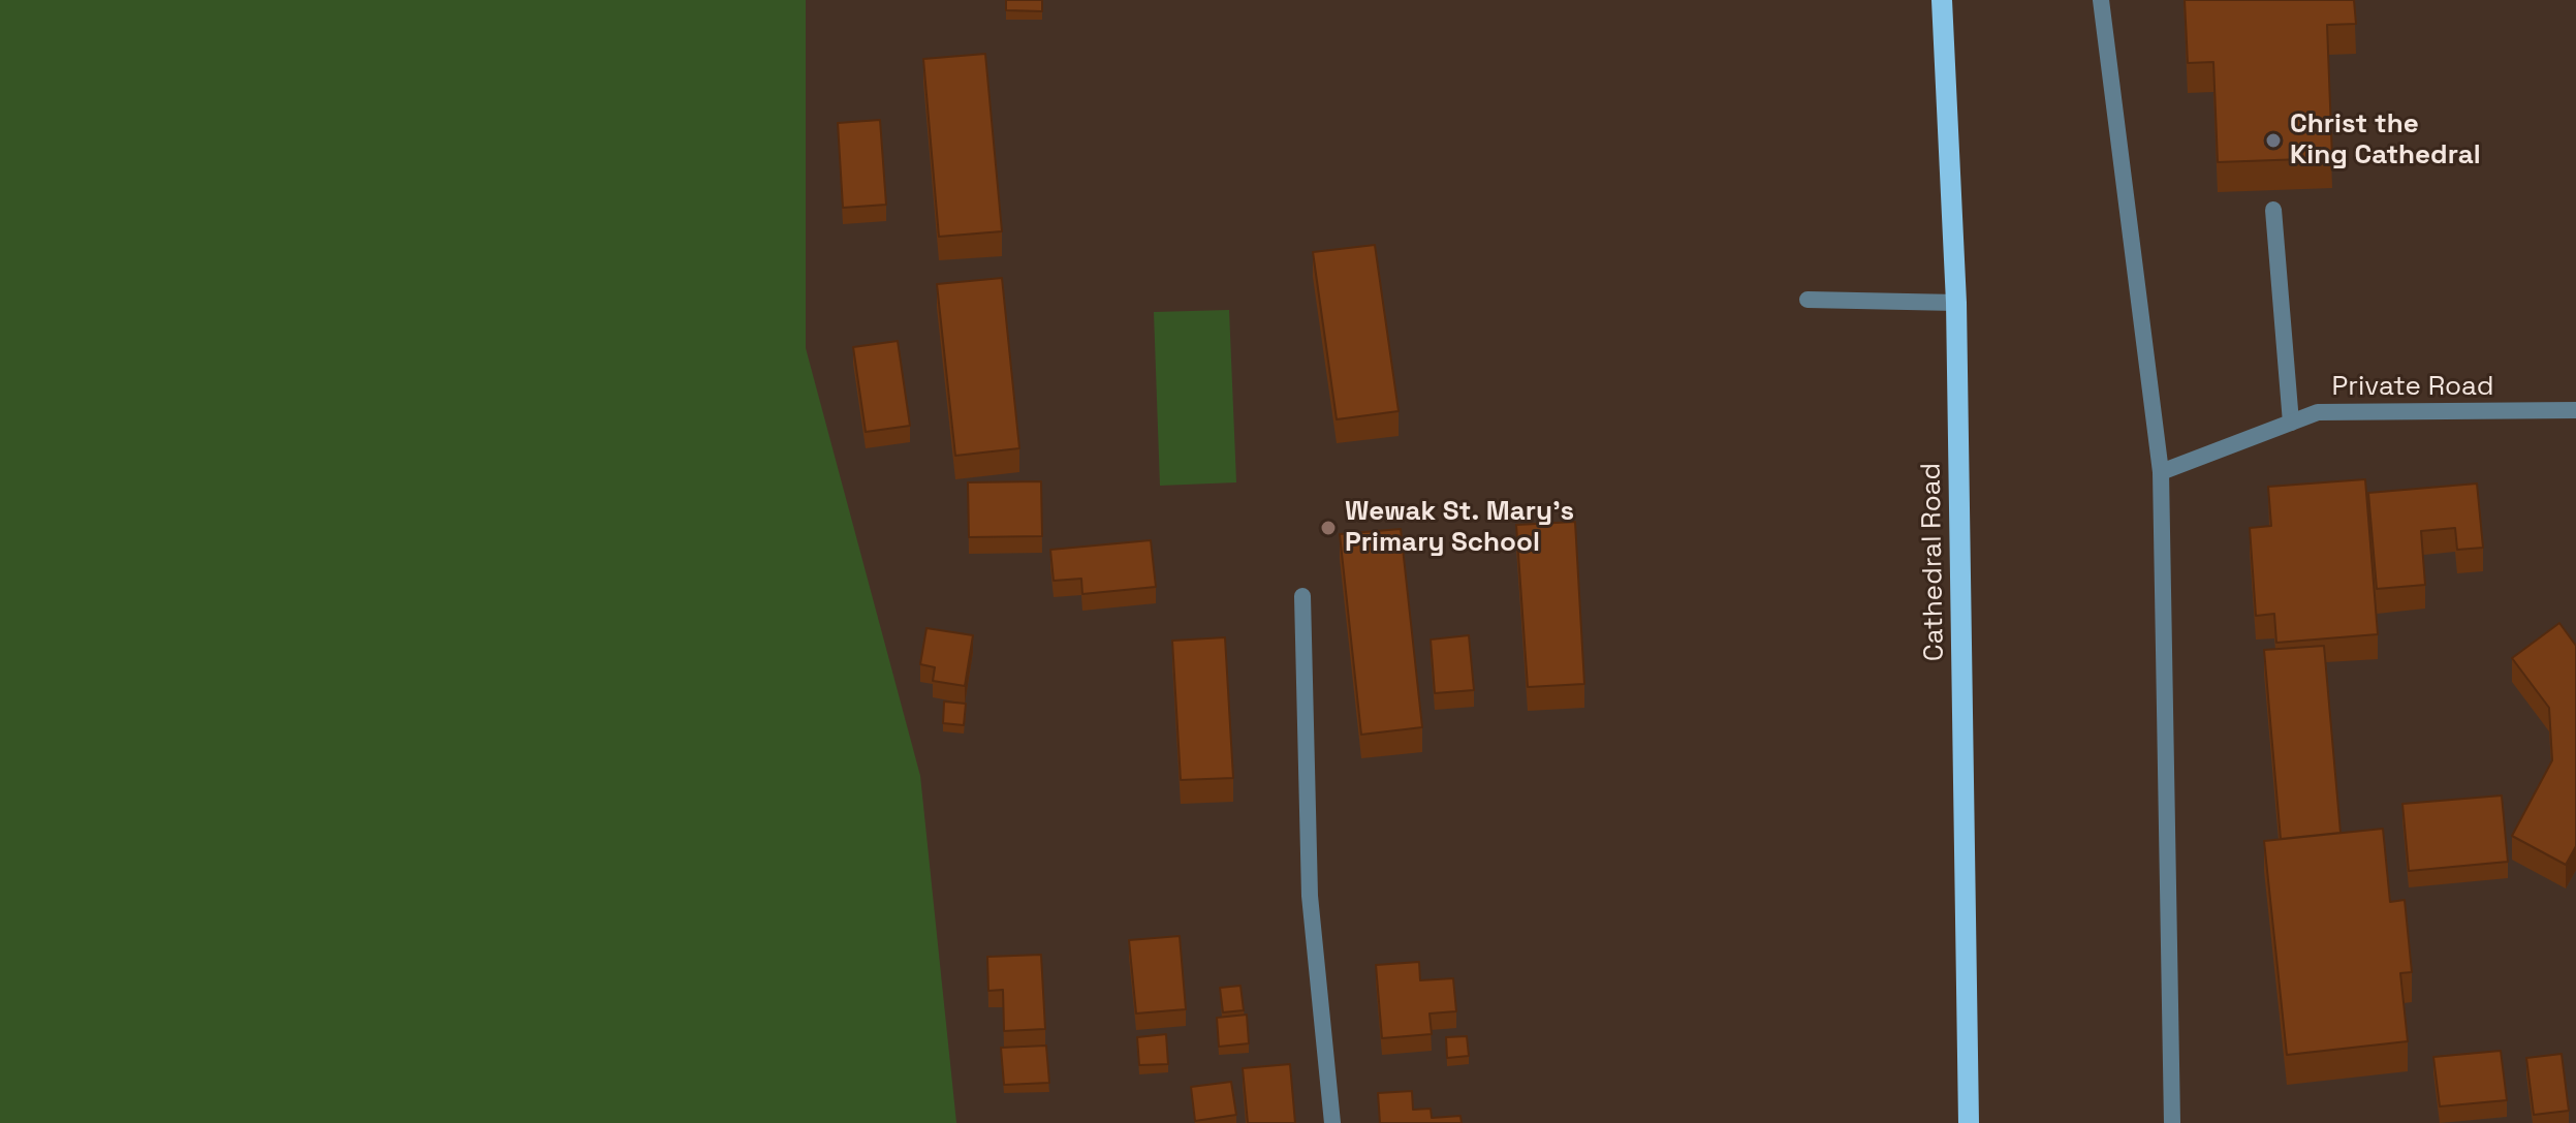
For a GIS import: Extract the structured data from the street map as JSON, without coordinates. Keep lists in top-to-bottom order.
{
  "streets": {
    "main road": ["Cathedral Road"],
    "street": ["Private Road"]
  },
  "places": ["Christ the King Cathedral", "Wewak St. Mary's Primary School"]
}
